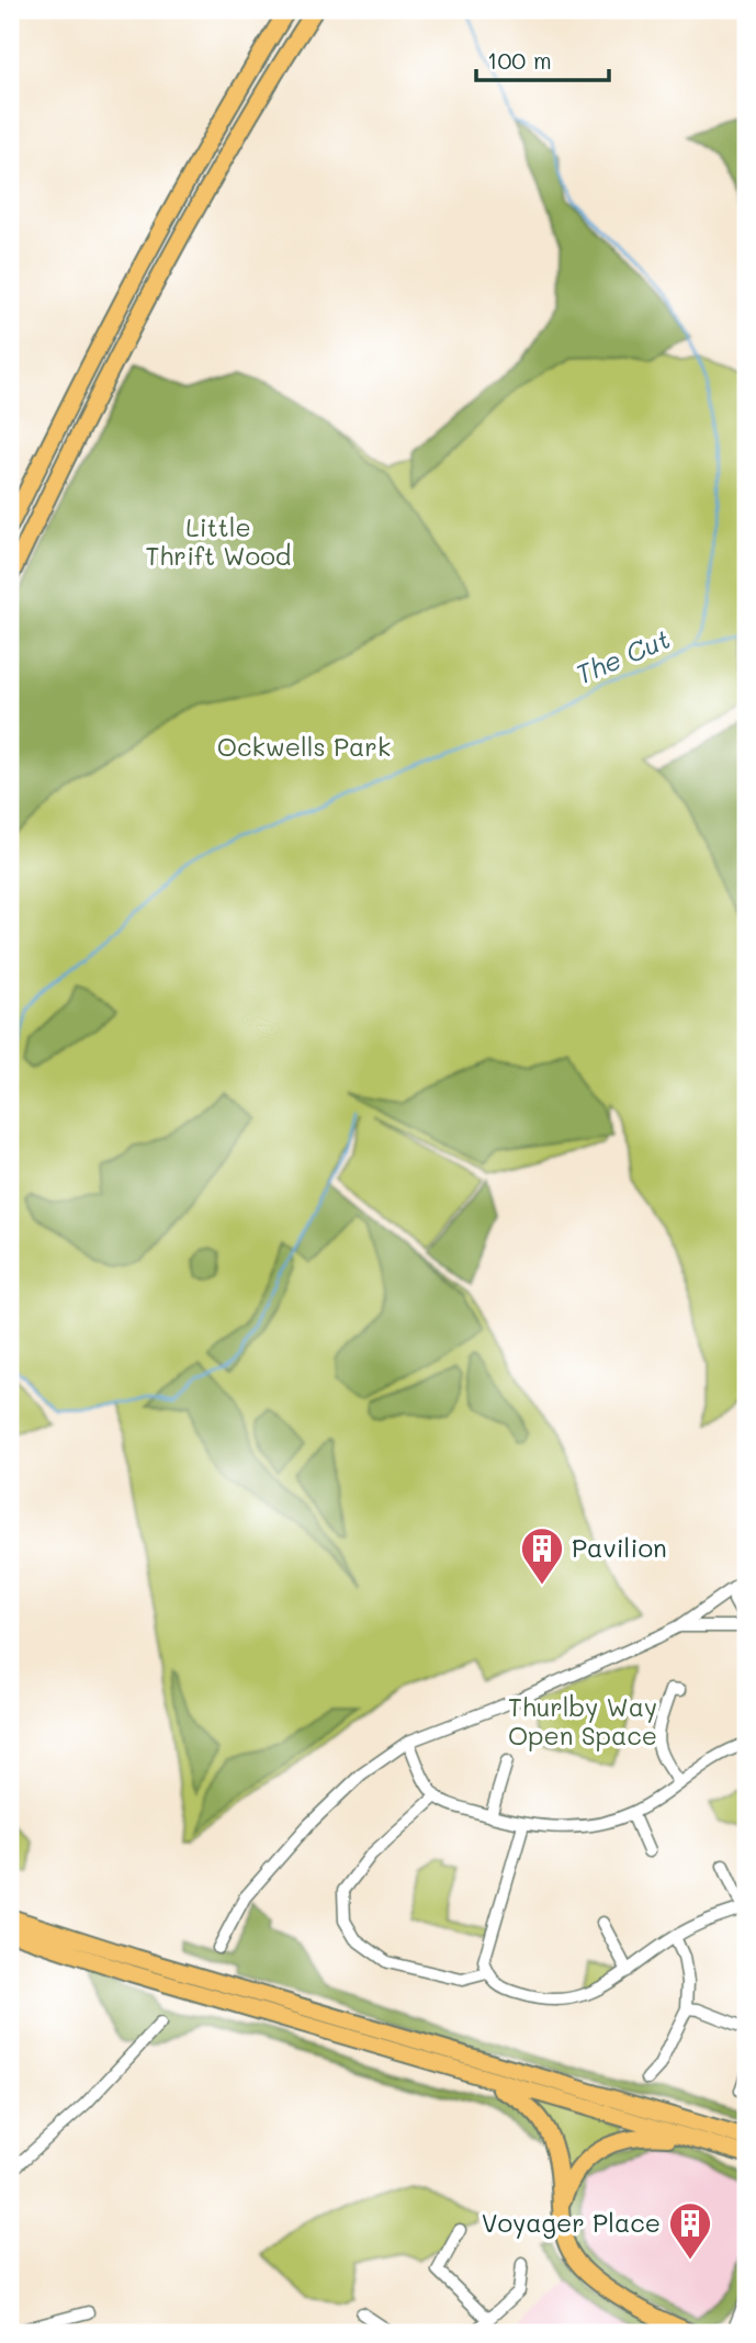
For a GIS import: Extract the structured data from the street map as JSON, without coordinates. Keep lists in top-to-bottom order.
{
  "water": ["The Cut"],
  "parks": ["Little Thrift Wood", "Ockwells Park", "Thurlby Way Open Space"],
  "places": {
    "building": ["Pavilion", "Voyager Place"]
  },
  "scale_bar": "100 m"
}
